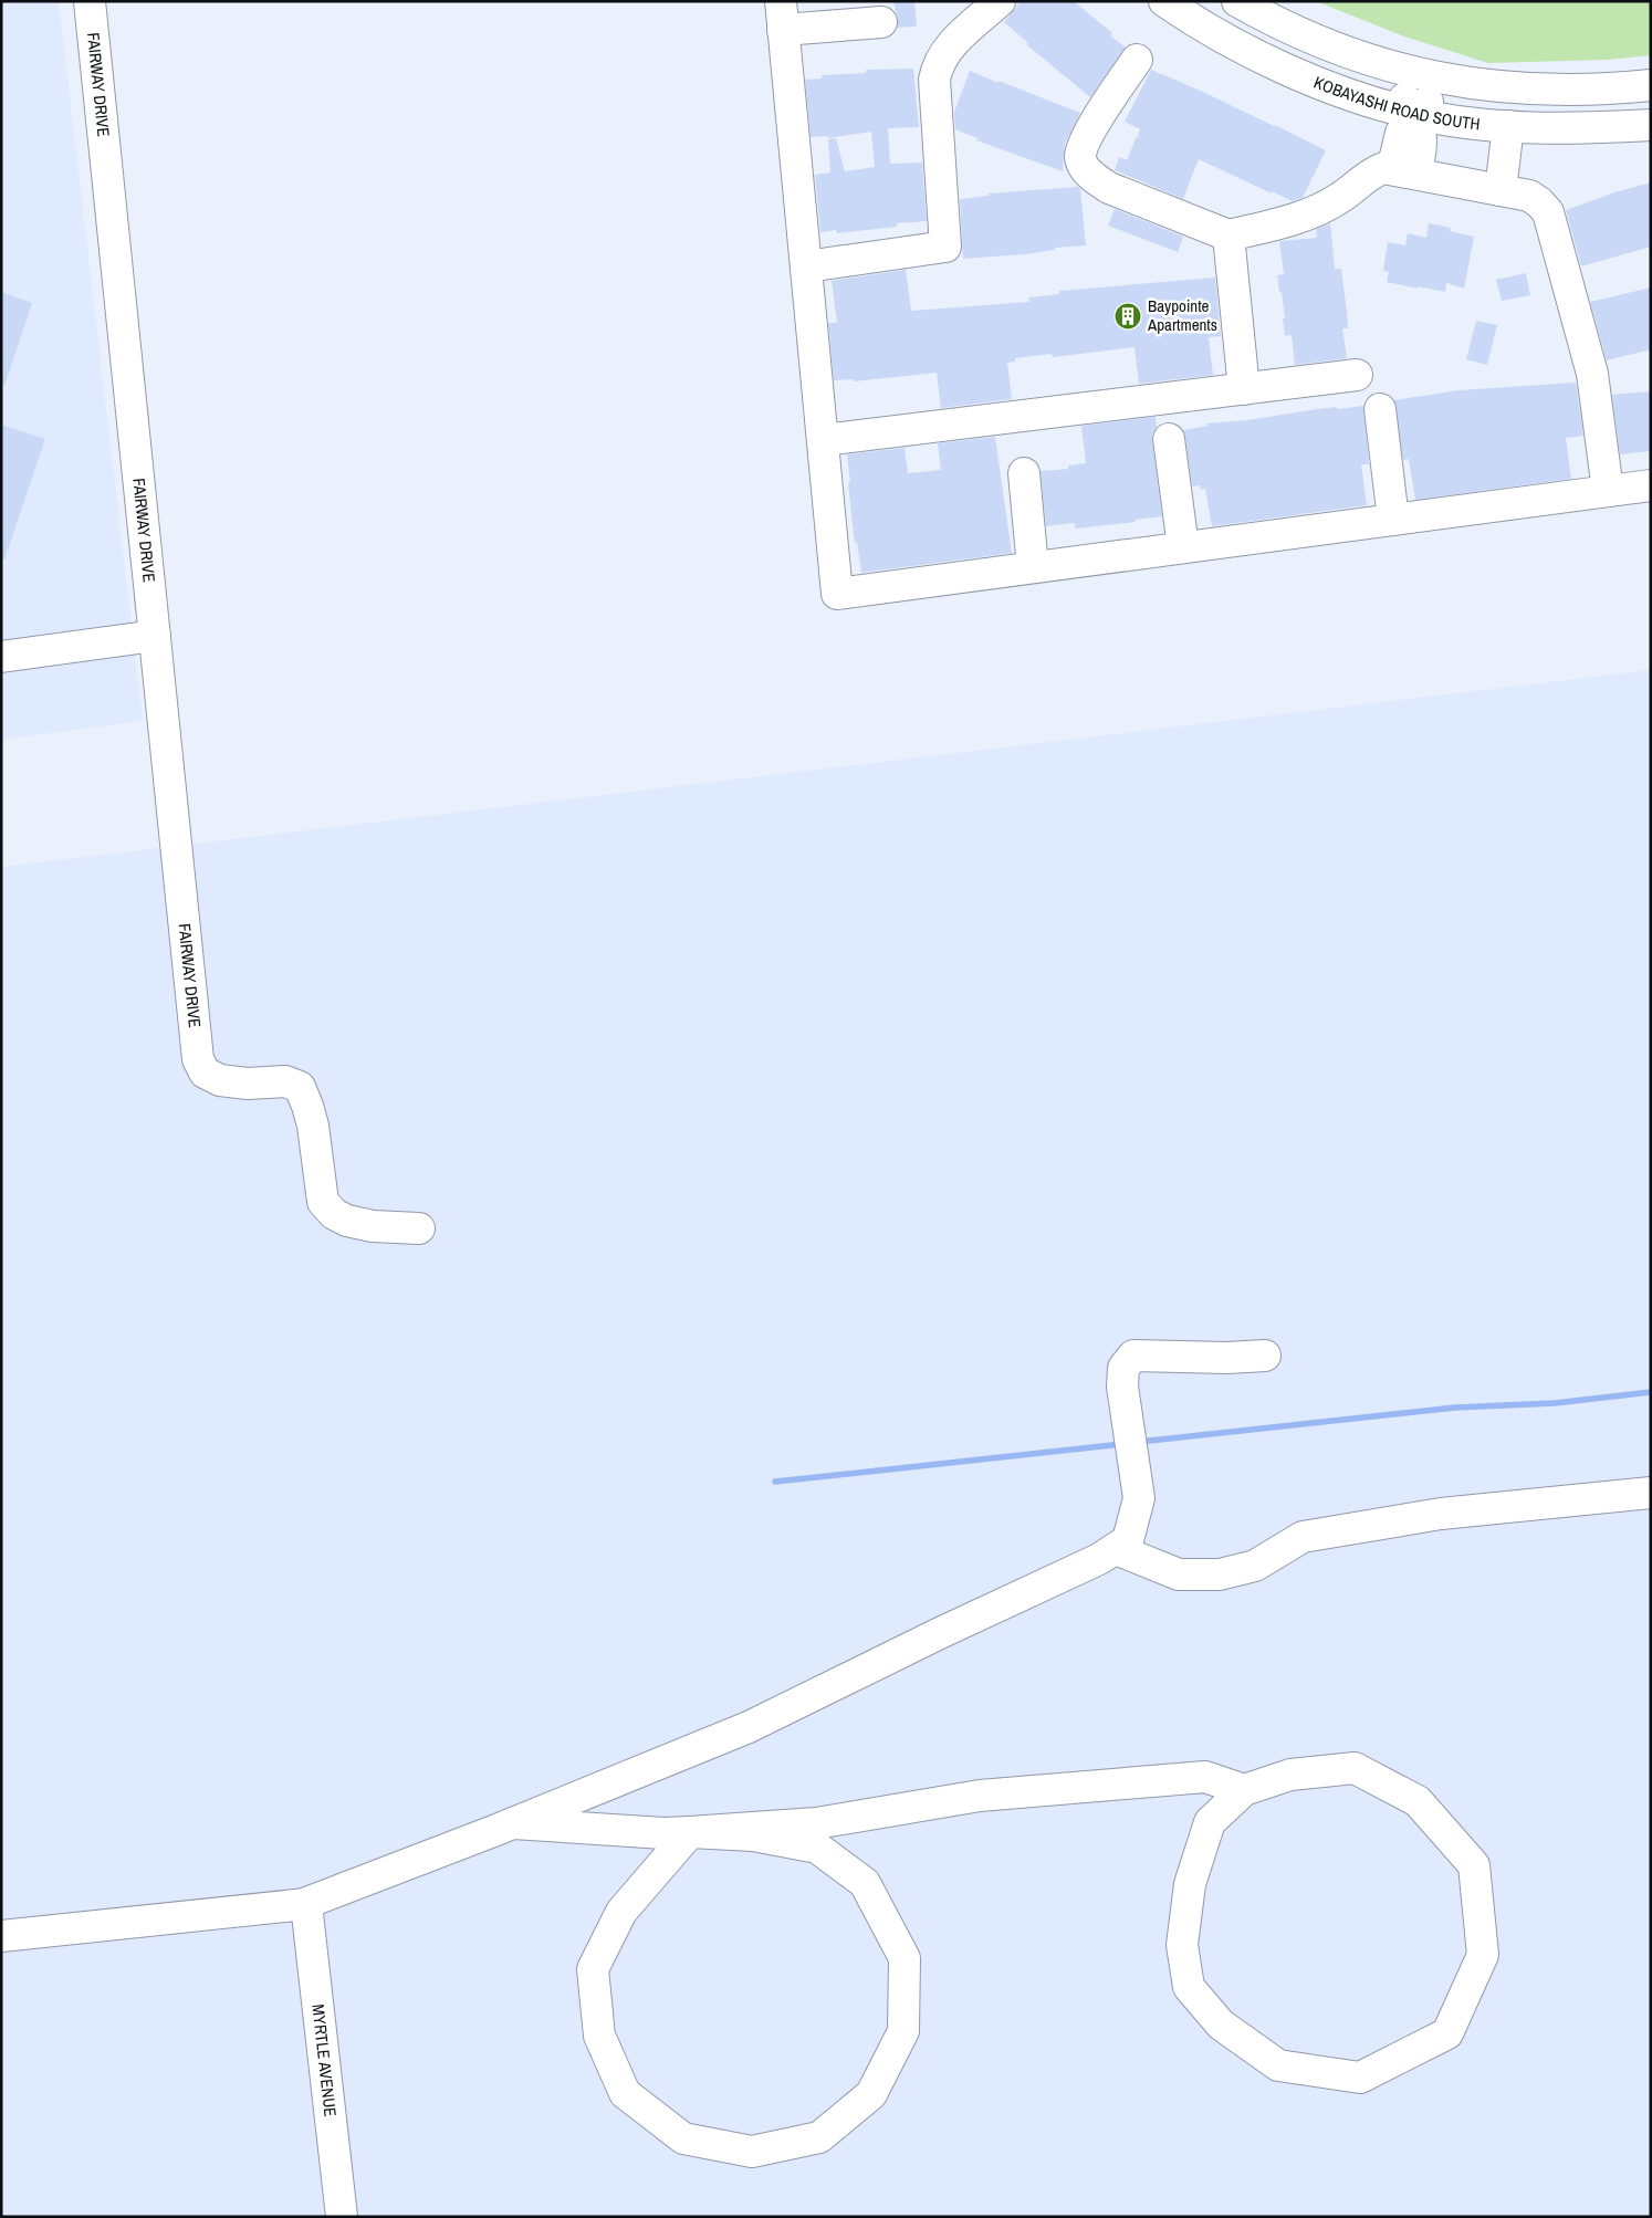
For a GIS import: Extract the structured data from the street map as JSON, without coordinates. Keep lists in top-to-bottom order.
{
  "streets": {
    "street": ["FAIRWAY DRIVE", "KOBAYASHI ROAD SOUTH", "MYRTLE AVENUE"]
  },
  "places": {
    "building": ["Baypointe Apartments"]
  }
}
